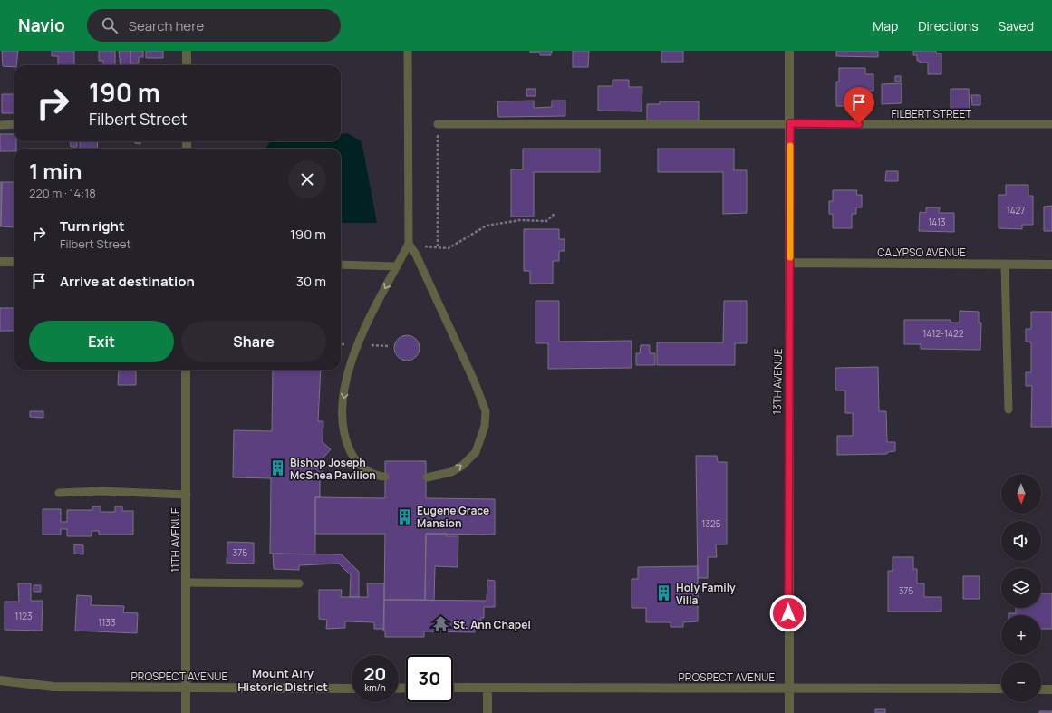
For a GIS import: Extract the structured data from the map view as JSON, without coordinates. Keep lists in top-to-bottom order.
{
  "streets": {
    "street": [
      "CALYPSO AVENUE",
      "13TH AVENUE",
      "11TH AVENUE",
      "PROSPECT AVENUE"
    ],
    "lane": ["FILBERT STREET"]
  },
  "crossings": [
    ["FILBERT STREET", "13TH AVENUE"],
    ["CALYPSO AVENUE", "13TH AVENUE"],
    ["13TH AVENUE", "PROSPECT AVENUE"],
    ["11TH AVENUE", "PROSPECT AVENUE"]
  ],
  "districts": ["Mount Airy Historic District"],
  "places": {
    "building": ["Bishop Joseph McShea Pavilion", "Eugene Grace Mansion", "Holy Family Villa"],
    "temple": ["St. Ann Chapel"]
  },
  "house_numbers": [
    "1427",
    "1413",
    "1412-1422",
    "1325",
    "375",
    "375",
    "1123",
    "1133"
  ],
  "north": "bottom",
  "page": {
    "header": "Navio",
    "search": "Search here",
    "nav": ["Map", "Directions", "Saved"],
    "turn": ["190 m", "Filbert Street"],
    "heading": ["1 min", "220 m · 14:18"],
    "list": [
      {
        "name": "Turn right",
        "note": "Filbert Street",
        "value": "190 m"
      },
      {
        "name": "Arrive at destination",
        "value": "30 m"
      }
    ],
    "buttons": ["Exit", "Share"],
    "map_buttons": ["+", "−"],
    "speed": "20 km/h",
    "limit": "30"
  }
}
